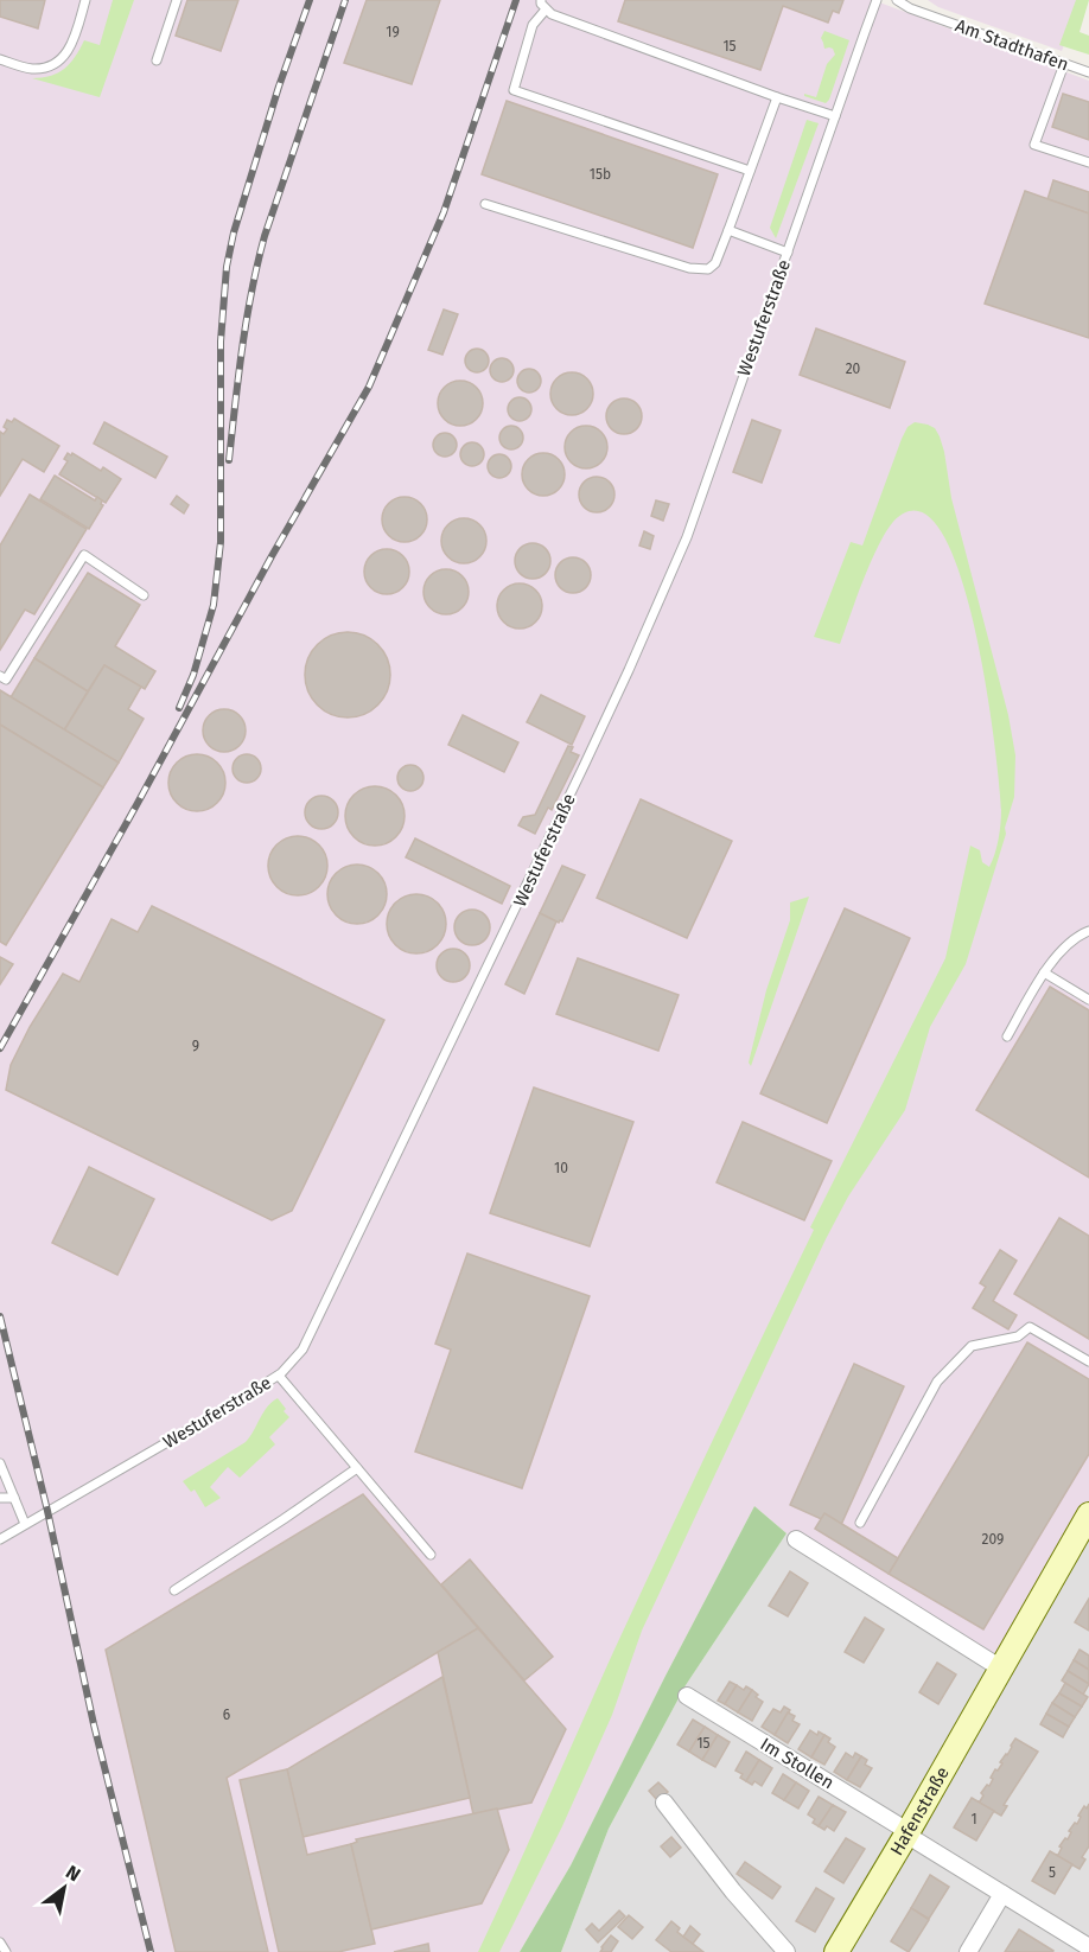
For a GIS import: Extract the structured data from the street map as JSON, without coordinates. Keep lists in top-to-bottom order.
{
  "streets": {
    "street": ["Im Stollen", "Hafenstraße"],
    "lane": ["Am Stadthafen", "Westuferstraße"]
  },
  "crossings": [
    ["Im Stollen", "Hafenstraße"]
  ],
  "house_numbers": [
    "19",
    "15",
    "15b",
    "20",
    "9",
    "10",
    "209",
    "6",
    "15",
    "1",
    "5"
  ],
  "north": "top right"
}
